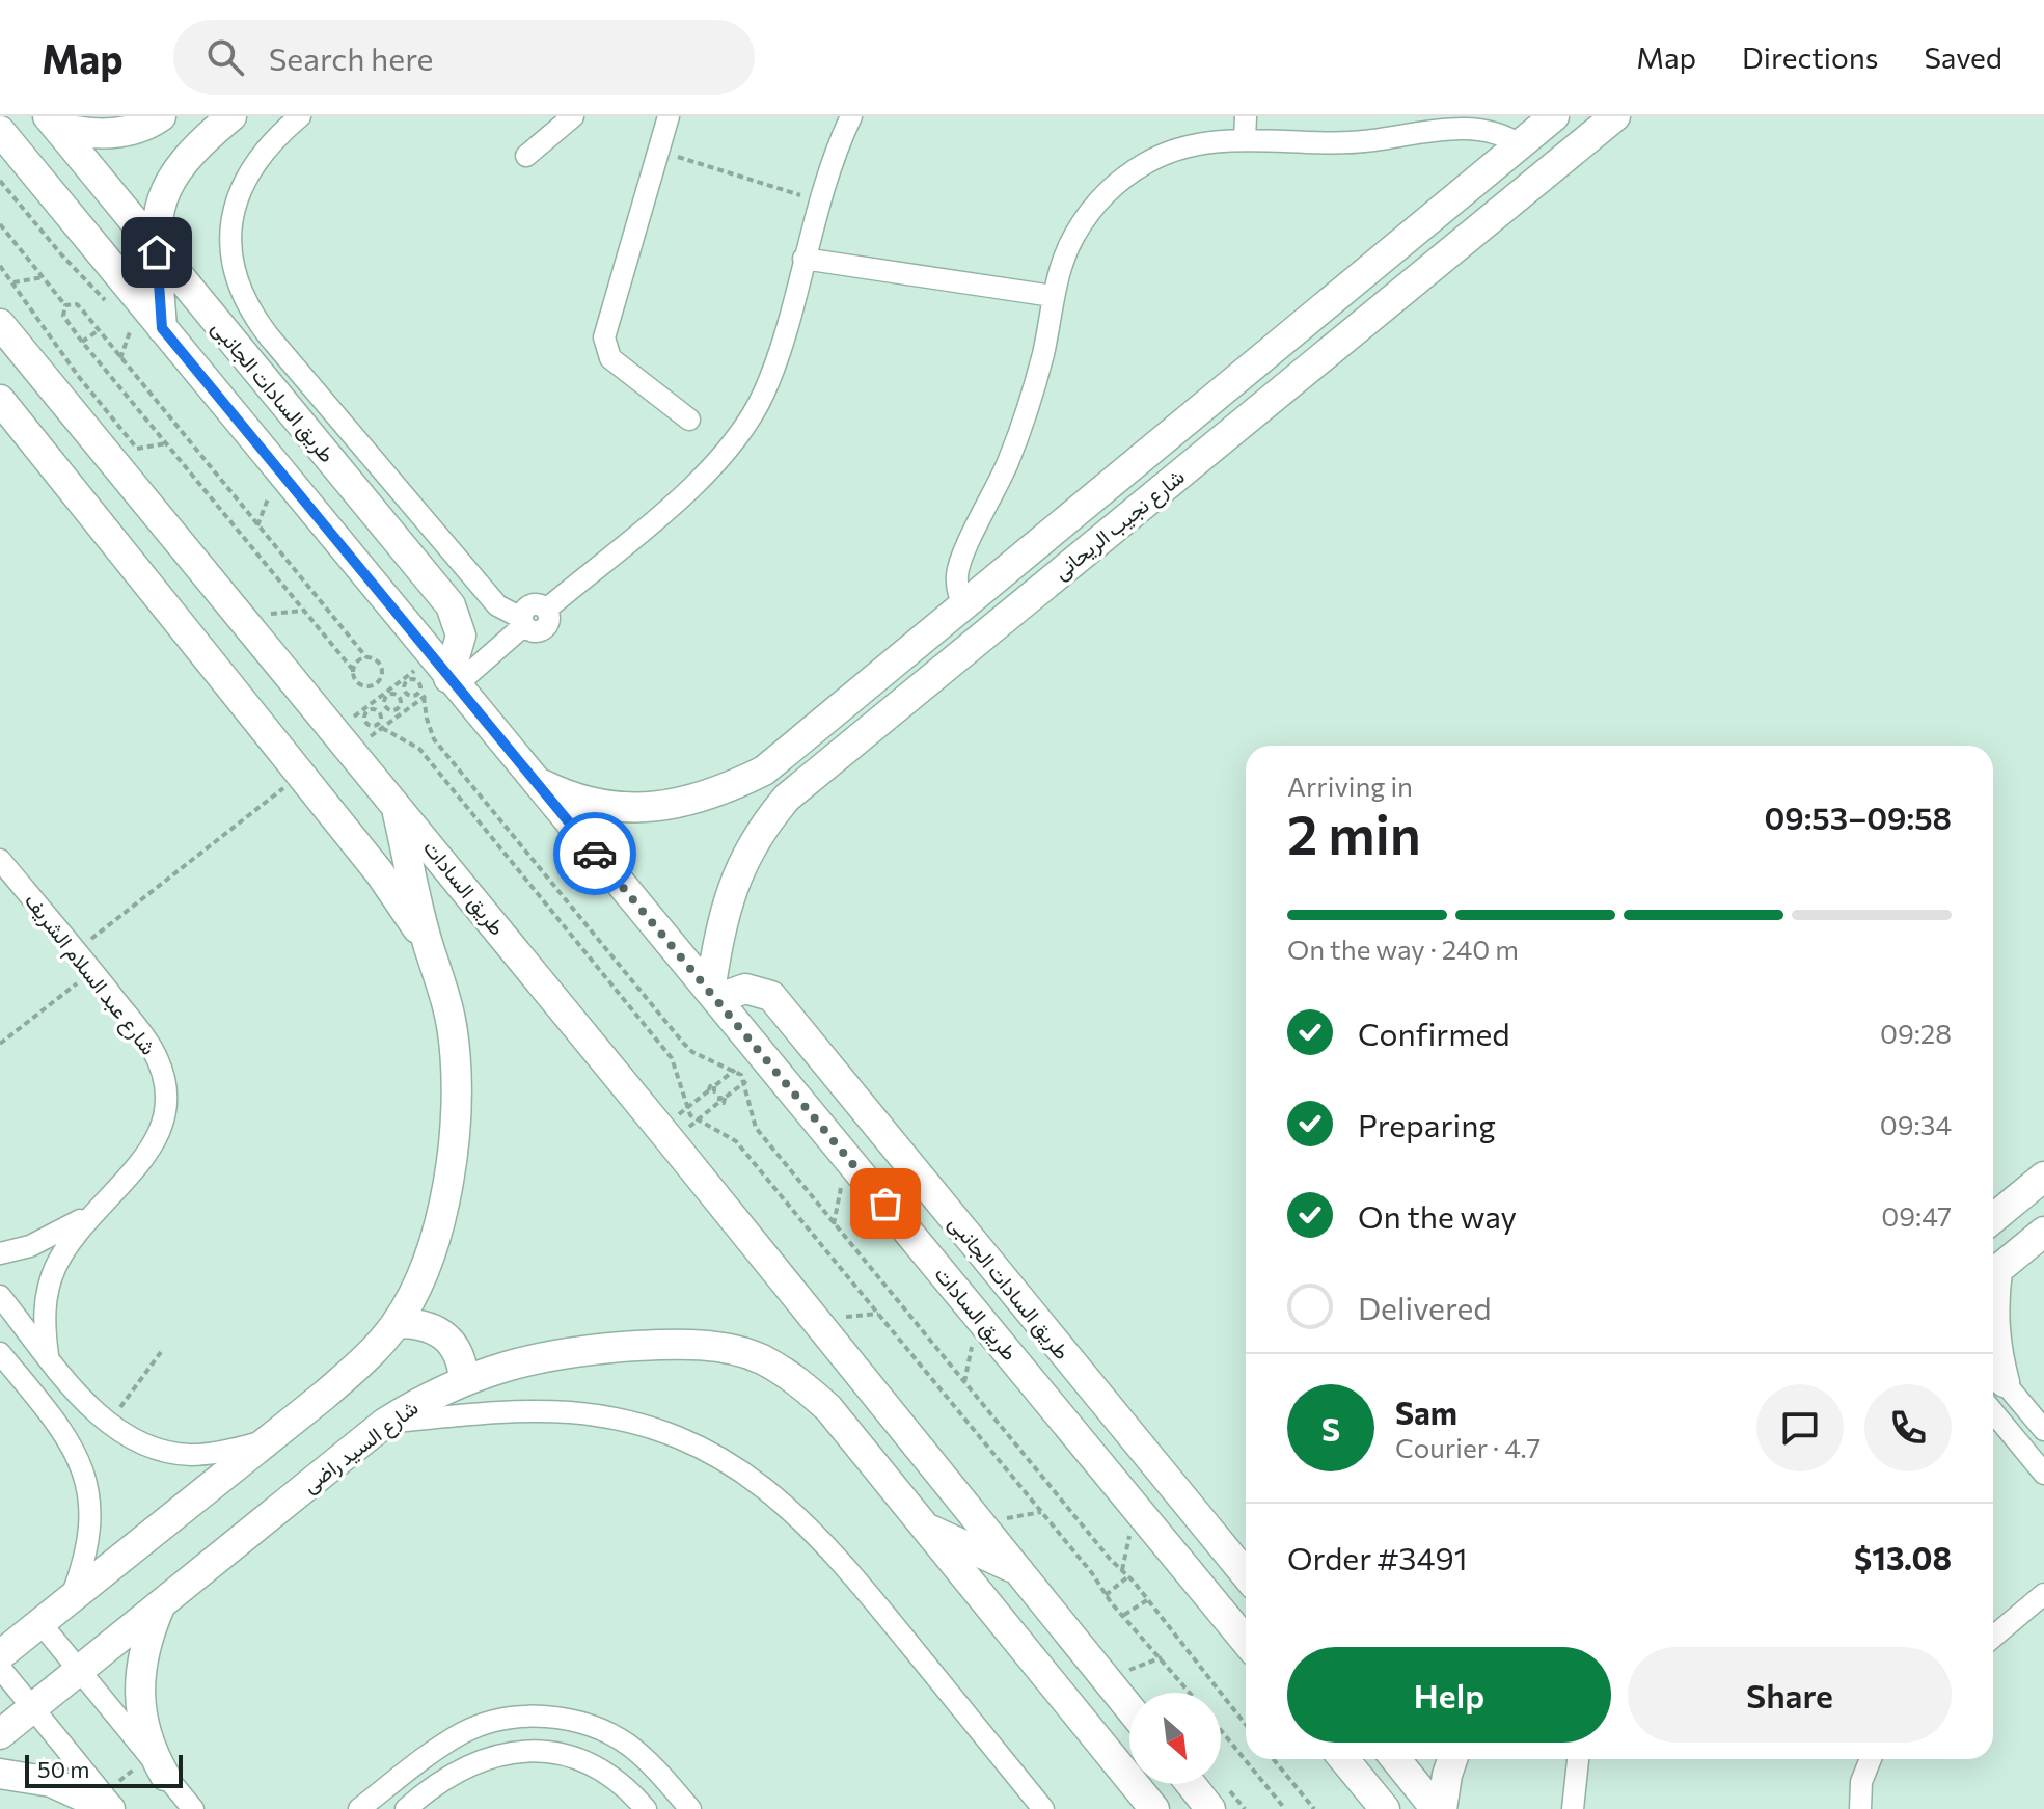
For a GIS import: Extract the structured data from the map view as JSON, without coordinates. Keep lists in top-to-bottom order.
{
  "streets": {
    "street": [
      "طريق السادات الجانبى",
      "شارع نجيب الريحانى",
      "طريق السادات",
      "شارع عبد السلام الشريف",
      "شارع السيد راضى"
    ]
  },
  "crossings": [
    ["طريق السادات الجانبى", "شارع نجيب الريحانى"],
    ["طريق السادات الجانبى", "طريق السادات"],
    ["شارع نجيب الريحانى", "طريق السادات"]
  ],
  "scale_bar": "50 m",
  "north": "bottom right",
  "page": {
    "header": "Map",
    "search": "Search here",
    "nav": ["Map", "Directions", "Saved"],
    "heading": ["2 min", "Arriving in", "09:53–09:58"],
    "panel": [
      "Sam",
      "Courier · 4.7",
      "Order #3491",
      "$13.08"
    ],
    "bar": "On the way · 240 m",
    "list": [
      ["Confirmed", "09:28"],
      ["Preparing", "09:34"],
      ["On the way", "09:47"],
      "Delivered"
    ],
    "round": "S",
    "buttons": ["Help", "Share"],
    "scale": "50 m"
  }
}
